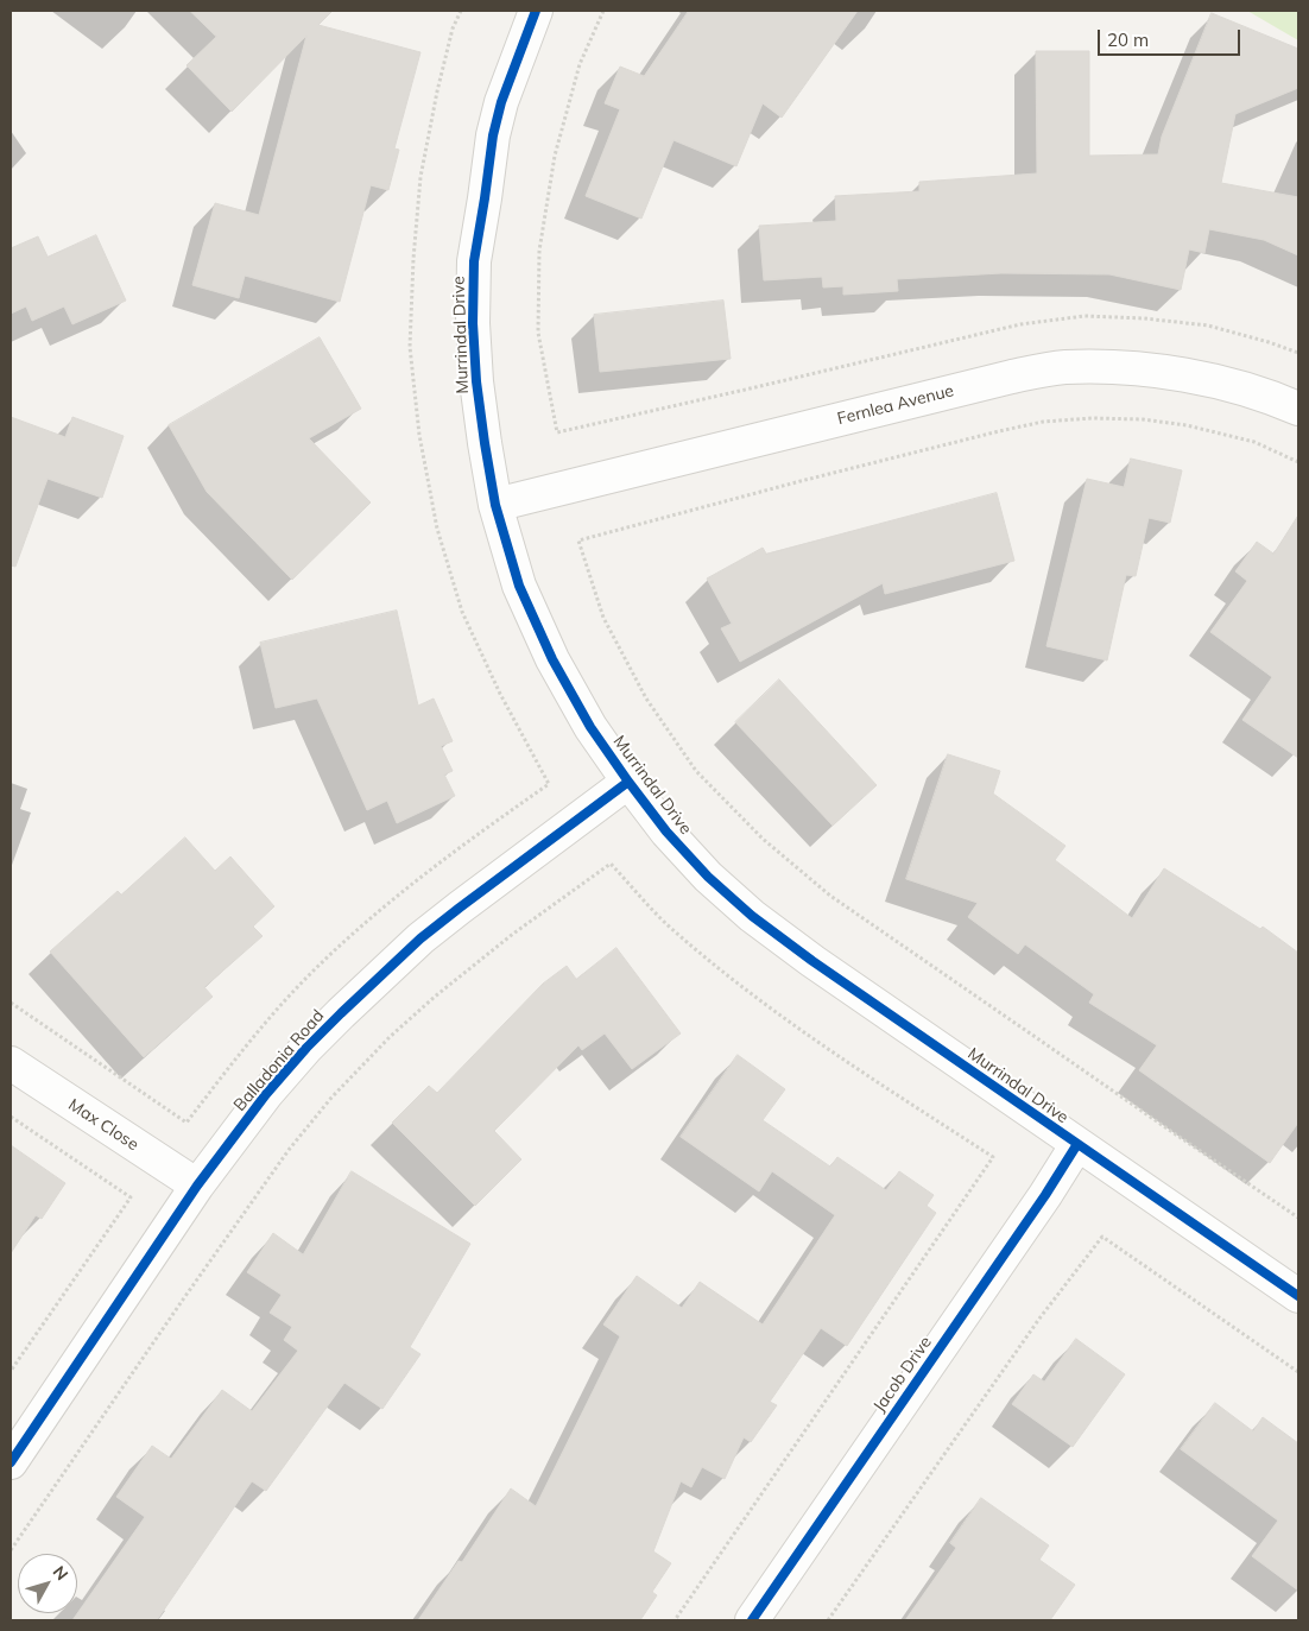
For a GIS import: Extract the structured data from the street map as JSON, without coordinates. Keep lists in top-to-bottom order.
{
  "streets": {
    "street": [
      "Murrindal Drive",
      "Fernlea Avenue",
      "Balladonia Road",
      "Max Close",
      "Jacob Drive"
    ]
  },
  "crossings": [
    ["Murrindal Drive", "Fernlea Avenue"],
    ["Murrindal Drive", "Balladonia Road"],
    ["Murrindal Drive", "Jacob Drive"],
    ["Balladonia Road", "Max Close"]
  ],
  "scale_bar": "20 m",
  "north": "top right"
}
